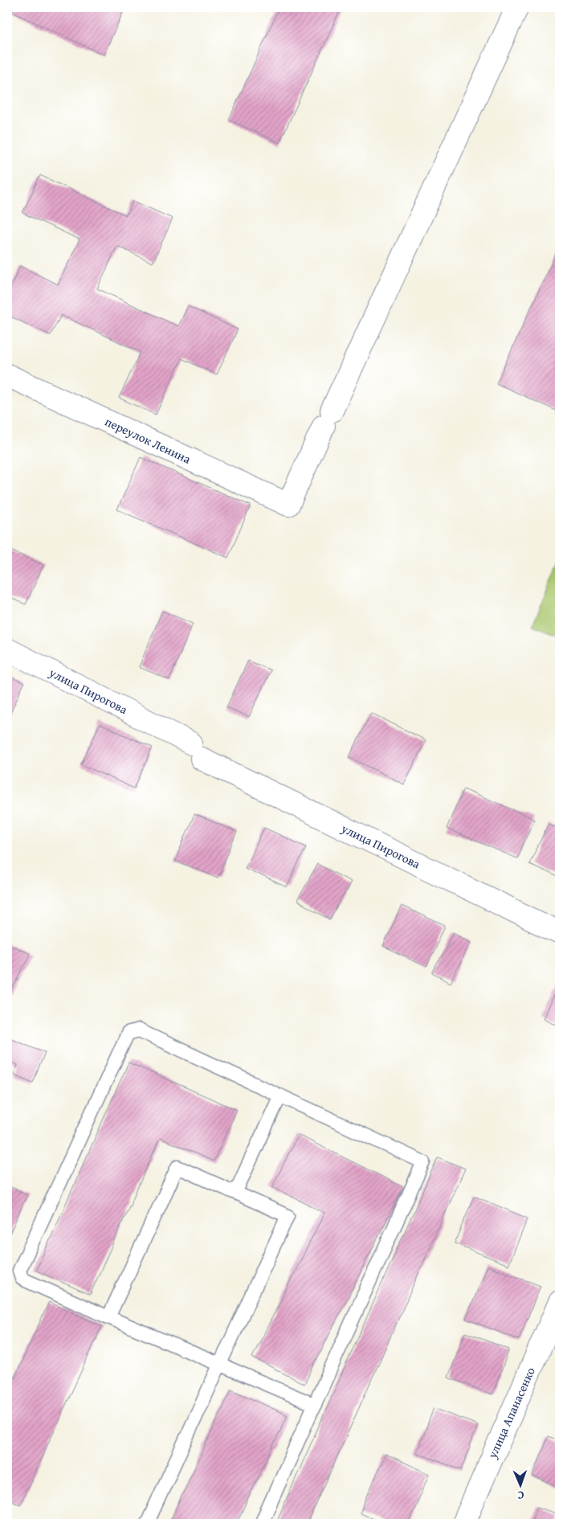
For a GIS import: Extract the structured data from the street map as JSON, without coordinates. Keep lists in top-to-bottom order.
{
  "streets": {
    "street": ["переулок Ленина", "улица Пирогова", "улица Апанасенко"]
  },
  "north": "bottom"
}
